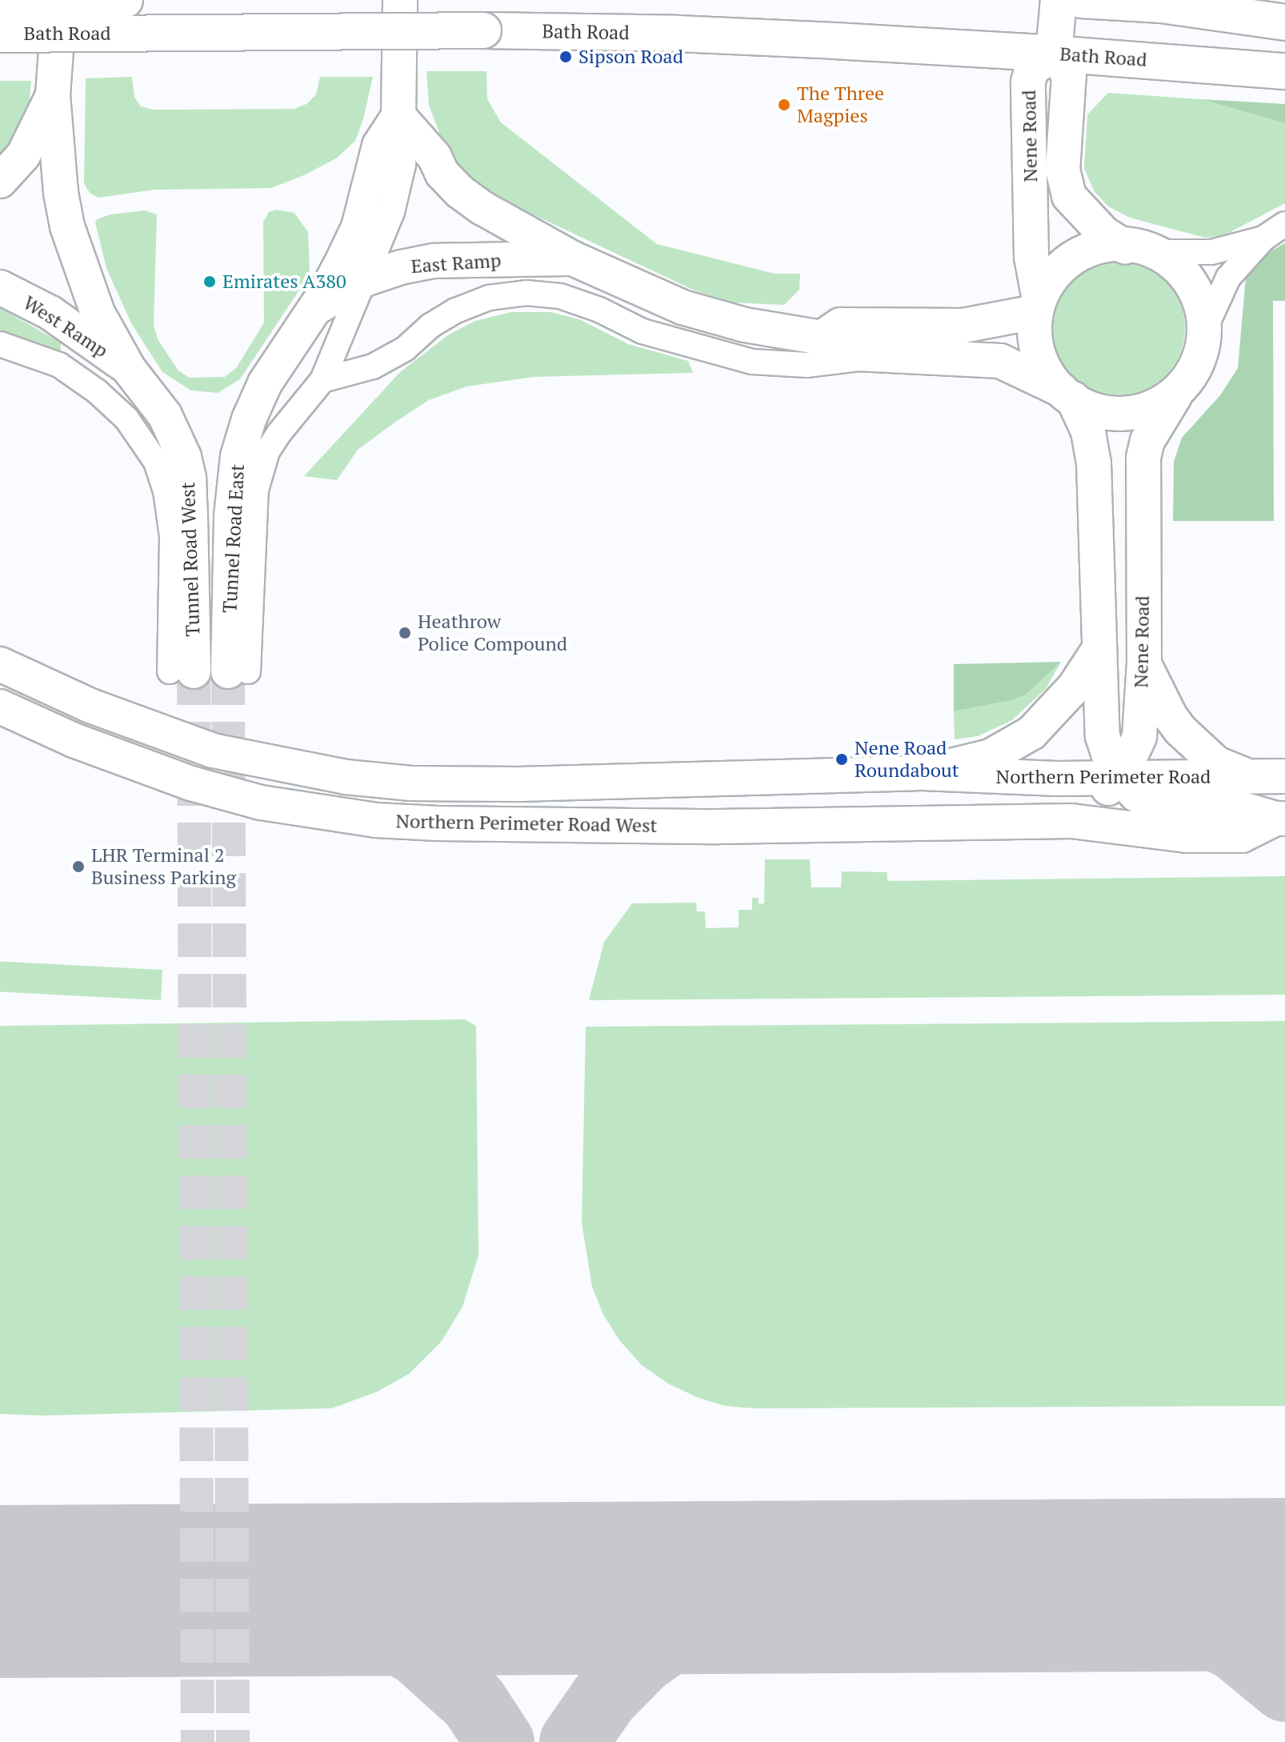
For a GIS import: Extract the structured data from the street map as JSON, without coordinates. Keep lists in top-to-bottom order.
{
  "streets": {
    "main road": ["Bath Road"],
    "street": [
      "Nene Road",
      "East Ramp",
      "West Ramp",
      "Tunnel Road East",
      "Tunnel Road West",
      "Northern Perimeter Road",
      "Northern Perimeter Road West"
    ]
  },
  "crossings": [
    ["Bath Road", "Nene Road"],
    ["Nene Road", "Northern Perimeter Road"],
    ["Nene Road", "Northern Perimeter Road West"],
    ["East Ramp", "Tunnel Road East"],
    ["West Ramp", "Tunnel Road West"],
    ["Northern Perimeter Road", "Northern Perimeter Road West"]
  ],
  "places": [
    "Sipson Road",
    "The Three Magpies",
    "Emirates A380",
    "Heathrow Police Compound",
    "Nene Road Roundabout",
    "LHR Terminal 2 Business Parking"
  ]
}
